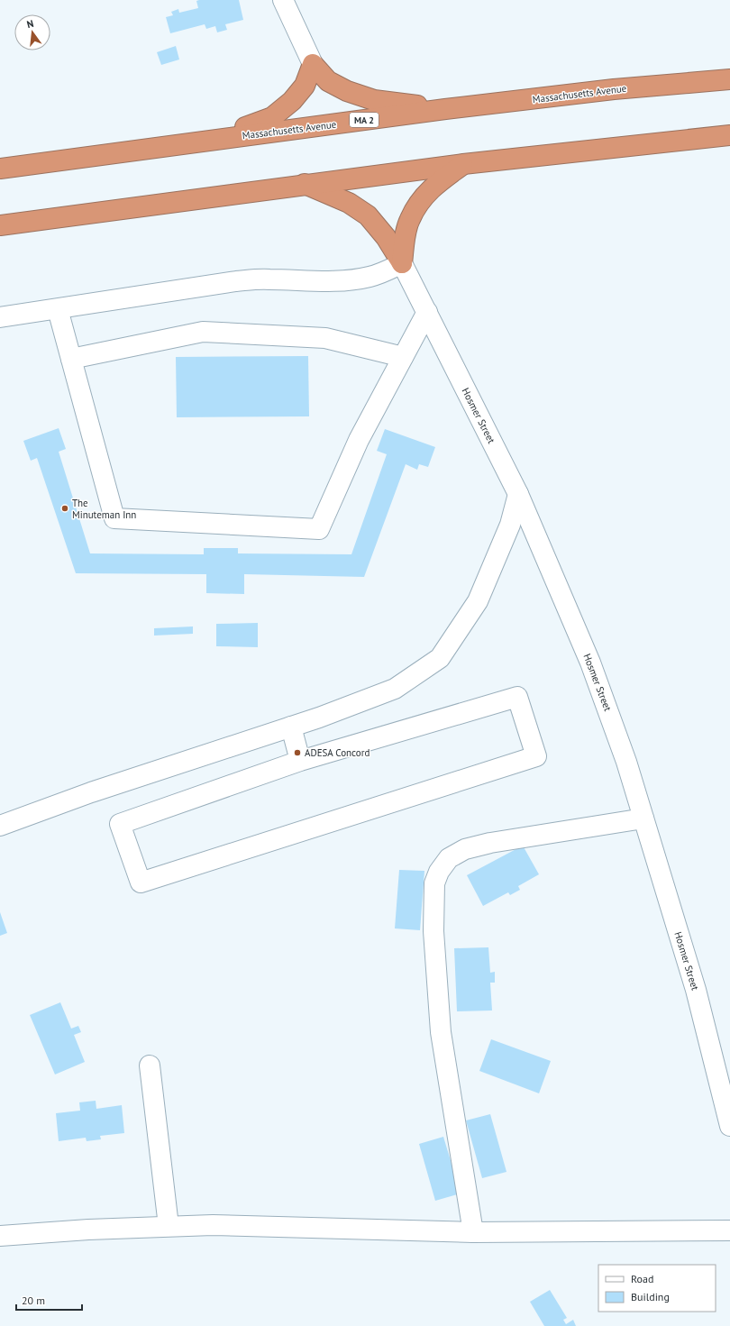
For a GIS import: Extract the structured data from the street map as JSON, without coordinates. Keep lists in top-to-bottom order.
{
  "streets": {
    "highway": ["Massachusetts Avenue", "MA 2"],
    "street": ["Hosmer Street"]
  },
  "places": ["The Minuteman Inn", "ADESA Concord"],
  "legend": ["Road", "Building"],
  "scale_bar": "20 m",
  "north": "top"
}
